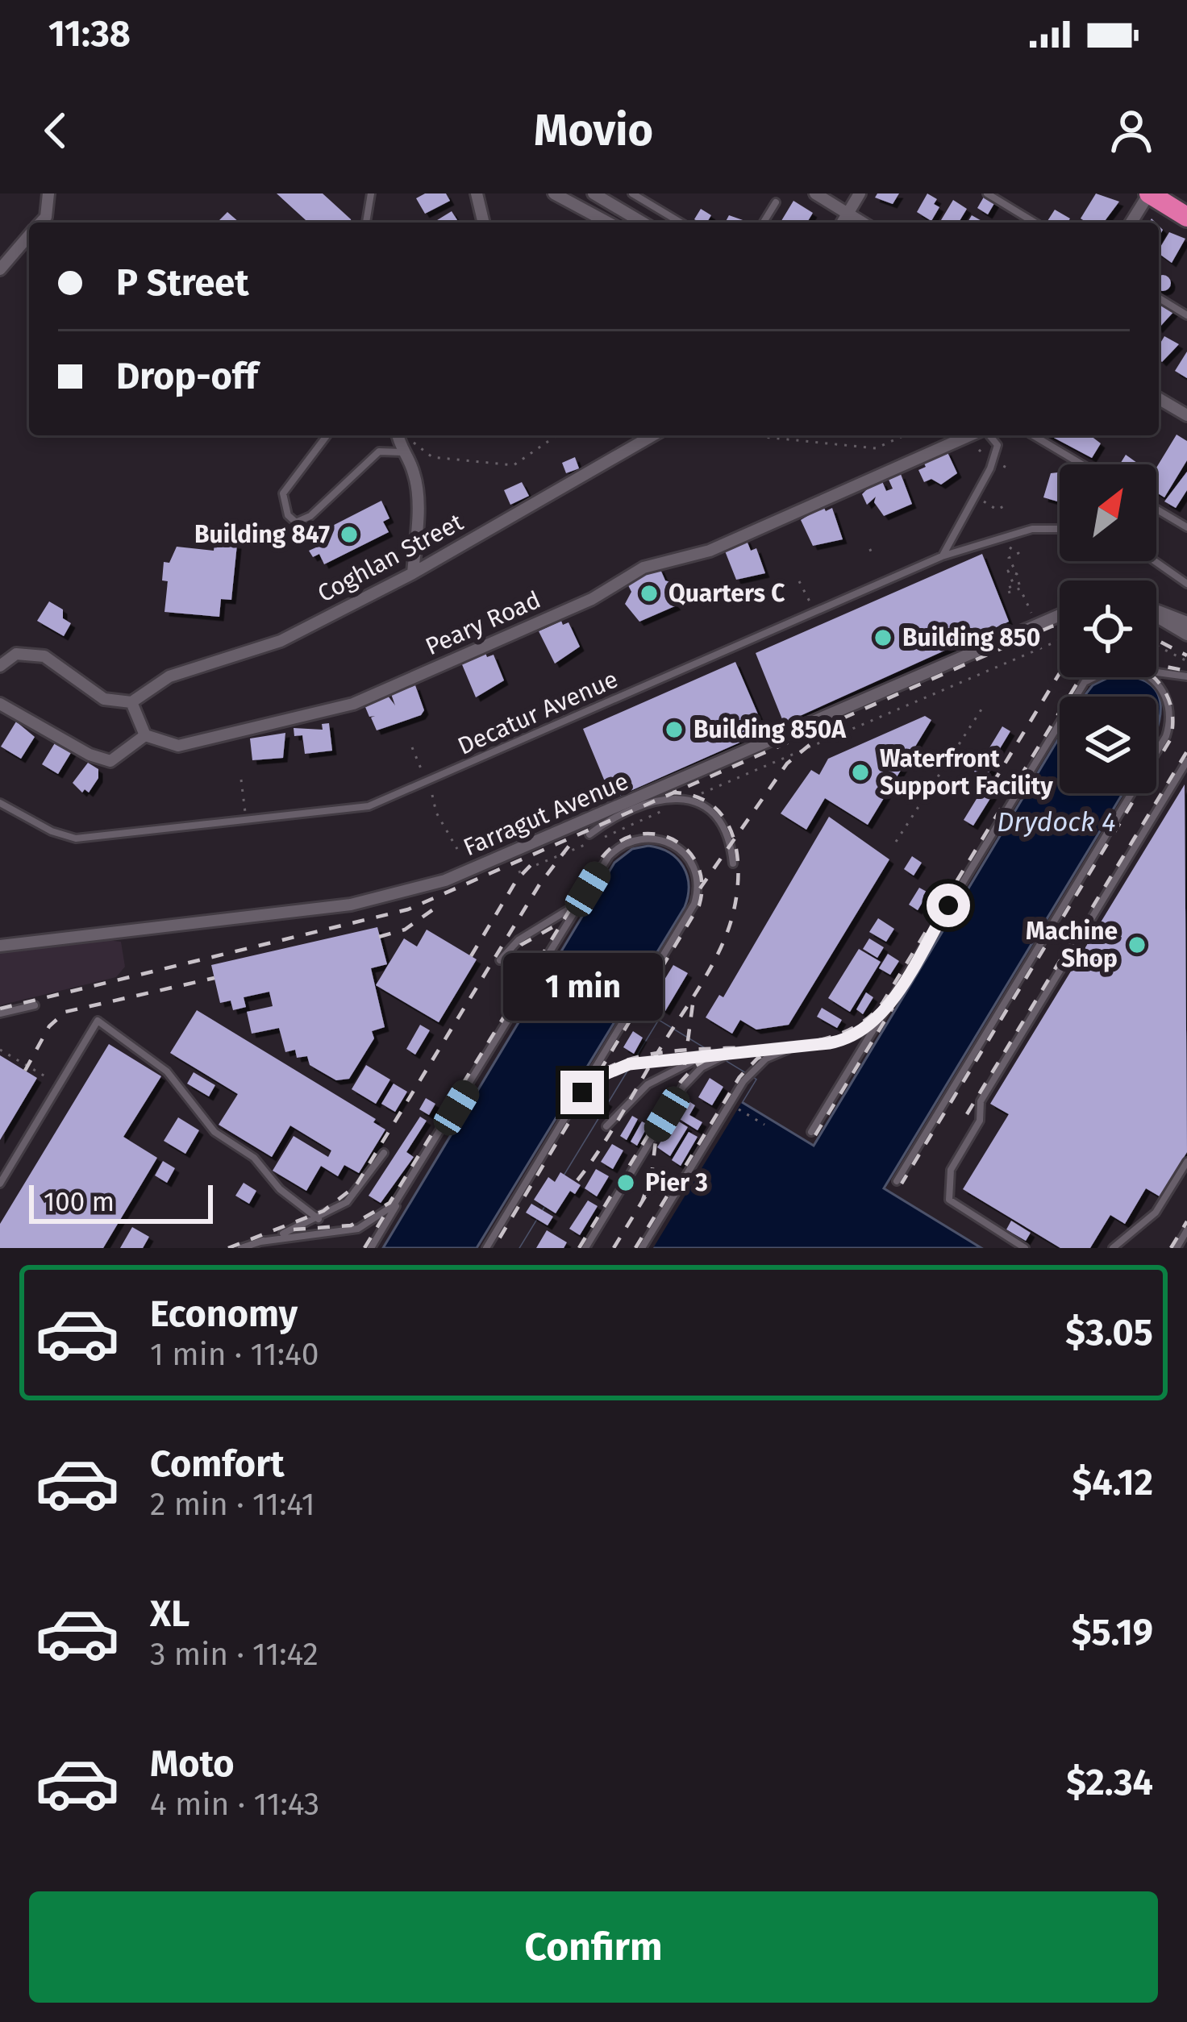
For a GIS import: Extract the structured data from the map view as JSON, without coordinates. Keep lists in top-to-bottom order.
{
  "streets": {
    "street": ["Coghlan Street", "Peary Road", "Farragut Avenue"],
    "lane": ["Decatur Avenue"]
  },
  "water": ["Drydock 4"],
  "places": [
    "Building 847",
    "Quarters C",
    "Building 850",
    "Building 850A",
    "Waterfront Support Facility",
    "Machine Shop",
    "Pier 3"
  ],
  "scale_bar": "100 m",
  "north": "top right",
  "page": {
    "status": "11:38",
    "header": "Movio",
    "banner": ["P Street", "Drop-off"],
    "bubble": "1 min",
    "scale": "100 m",
    "list": [
      {
        "name": "Economy",
        "note": "1 min · 11:40",
        "value": "$3.05"
      },
      {
        "name": "Comfort",
        "note": "2 min · 11:41",
        "value": "$4.12"
      },
      {
        "name": "XL",
        "note": "3 min · 11:42",
        "value": "$5.19"
      },
      {
        "name": "Moto",
        "note": "4 min · 11:43",
        "value": "$2.34"
      }
    ],
    "buttons": "Confirm"
  }
}
